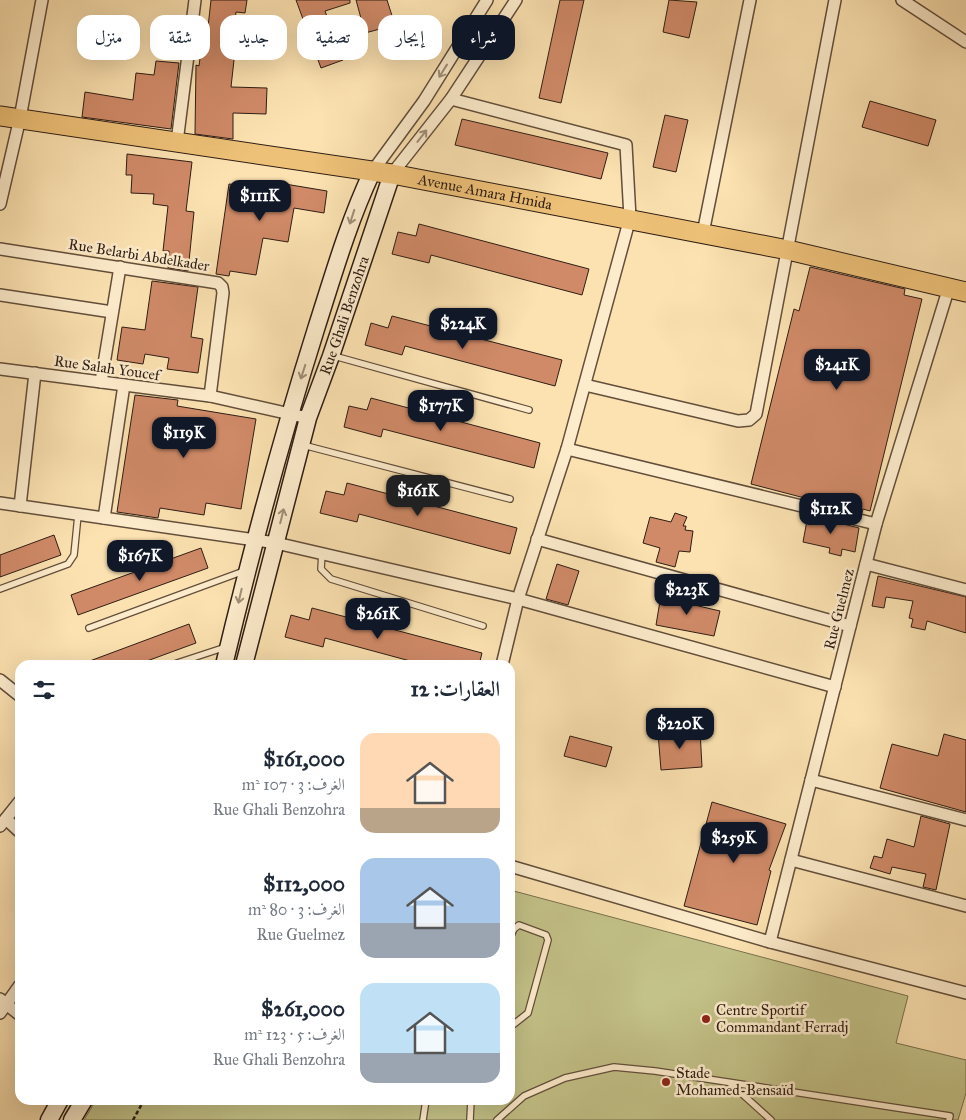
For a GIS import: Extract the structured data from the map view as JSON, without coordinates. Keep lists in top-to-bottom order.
{
  "streets": {
    "main road": ["Avenue Amara Hmida", "Rue Ghali Benzohra"],
    "street": ["Rue Belarbi Abdelkader", "Rue Salah Youcef", "Rue Guelmez"]
  },
  "crossings": [
    ["Avenue Amara Hmida", "Rue Ghali Benzohra"],
    ["Avenue Amara Hmida", "Rue Guelmez"],
    ["Rue Belarbi Abdelkader", "Rue Salah Youcef"],
    ["Rue Ghali Benzohra", "Rue Salah Youcef"]
  ],
  "places": ["Centre Sportif Commandant Ferradj", "Stade Mohamed-Bensaïd"],
  "page": {
    "chip": [
      "شراء",
      "إيجار",
      "تصفية",
      "جديد",
      "شقة",
      "منزل"
    ],
    "price": [
      "$111K",
      "$224K",
      "$241K",
      "$177K",
      "$119K",
      "$161K",
      "$112K",
      "$167K",
      "$223K",
      "$261K",
      "$220K",
      "$259K"
    ],
    "heading": "العقارات: 12",
    "list": [
      {
        "name": "$161,000",
        "note": "الغرف: 3 · 107 m² · Rue Ghali Benzohra"
      },
      {
        "name": "$112,000",
        "note": "الغرف: 3 · 80 m² · Rue Guelmez"
      },
      {
        "name": "$261,000",
        "note": "الغرف: 5 · 123 m² · Rue Ghali Benzohra"
      }
    ]
  }
}
